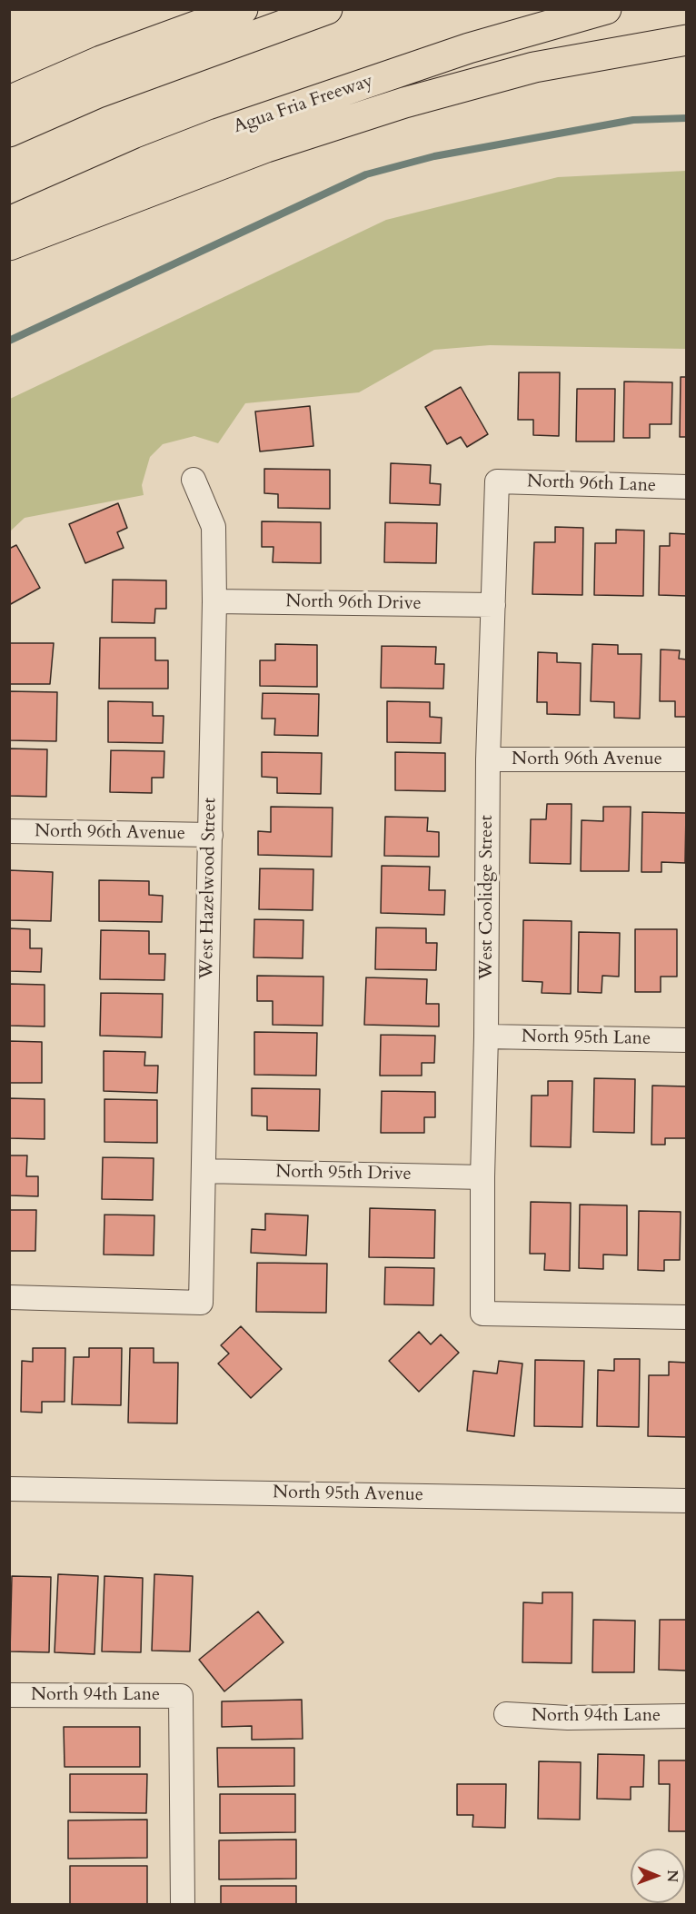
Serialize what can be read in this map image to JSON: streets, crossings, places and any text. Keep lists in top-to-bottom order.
{
  "streets": {
    "highway": ["Agua Fria Freeway"],
    "street": [
      "North 96th Lane",
      "North 96th Drive",
      "North 96th Avenue",
      "West Hazelwood Street",
      "West Coolidge Street",
      "North 95th Lane",
      "North 95th Drive",
      "North 95th Avenue",
      "North 94th Lane"
    ]
  },
  "crossings": [
    ["North 96th Lane", "West Coolidge Street"],
    ["North 96th Drive", "West Hazelwood Street"],
    ["North 96th Drive", "West Coolidge Street"],
    ["North 96th Avenue", "West Hazelwood Street"],
    ["North 96th Avenue", "West Coolidge Street"],
    ["West Hazelwood Street", "North 95th Drive"],
    ["West Coolidge Street", "North 95th Lane"],
    ["West Coolidge Street", "North 95th Drive"]
  ],
  "north": "right"
}
